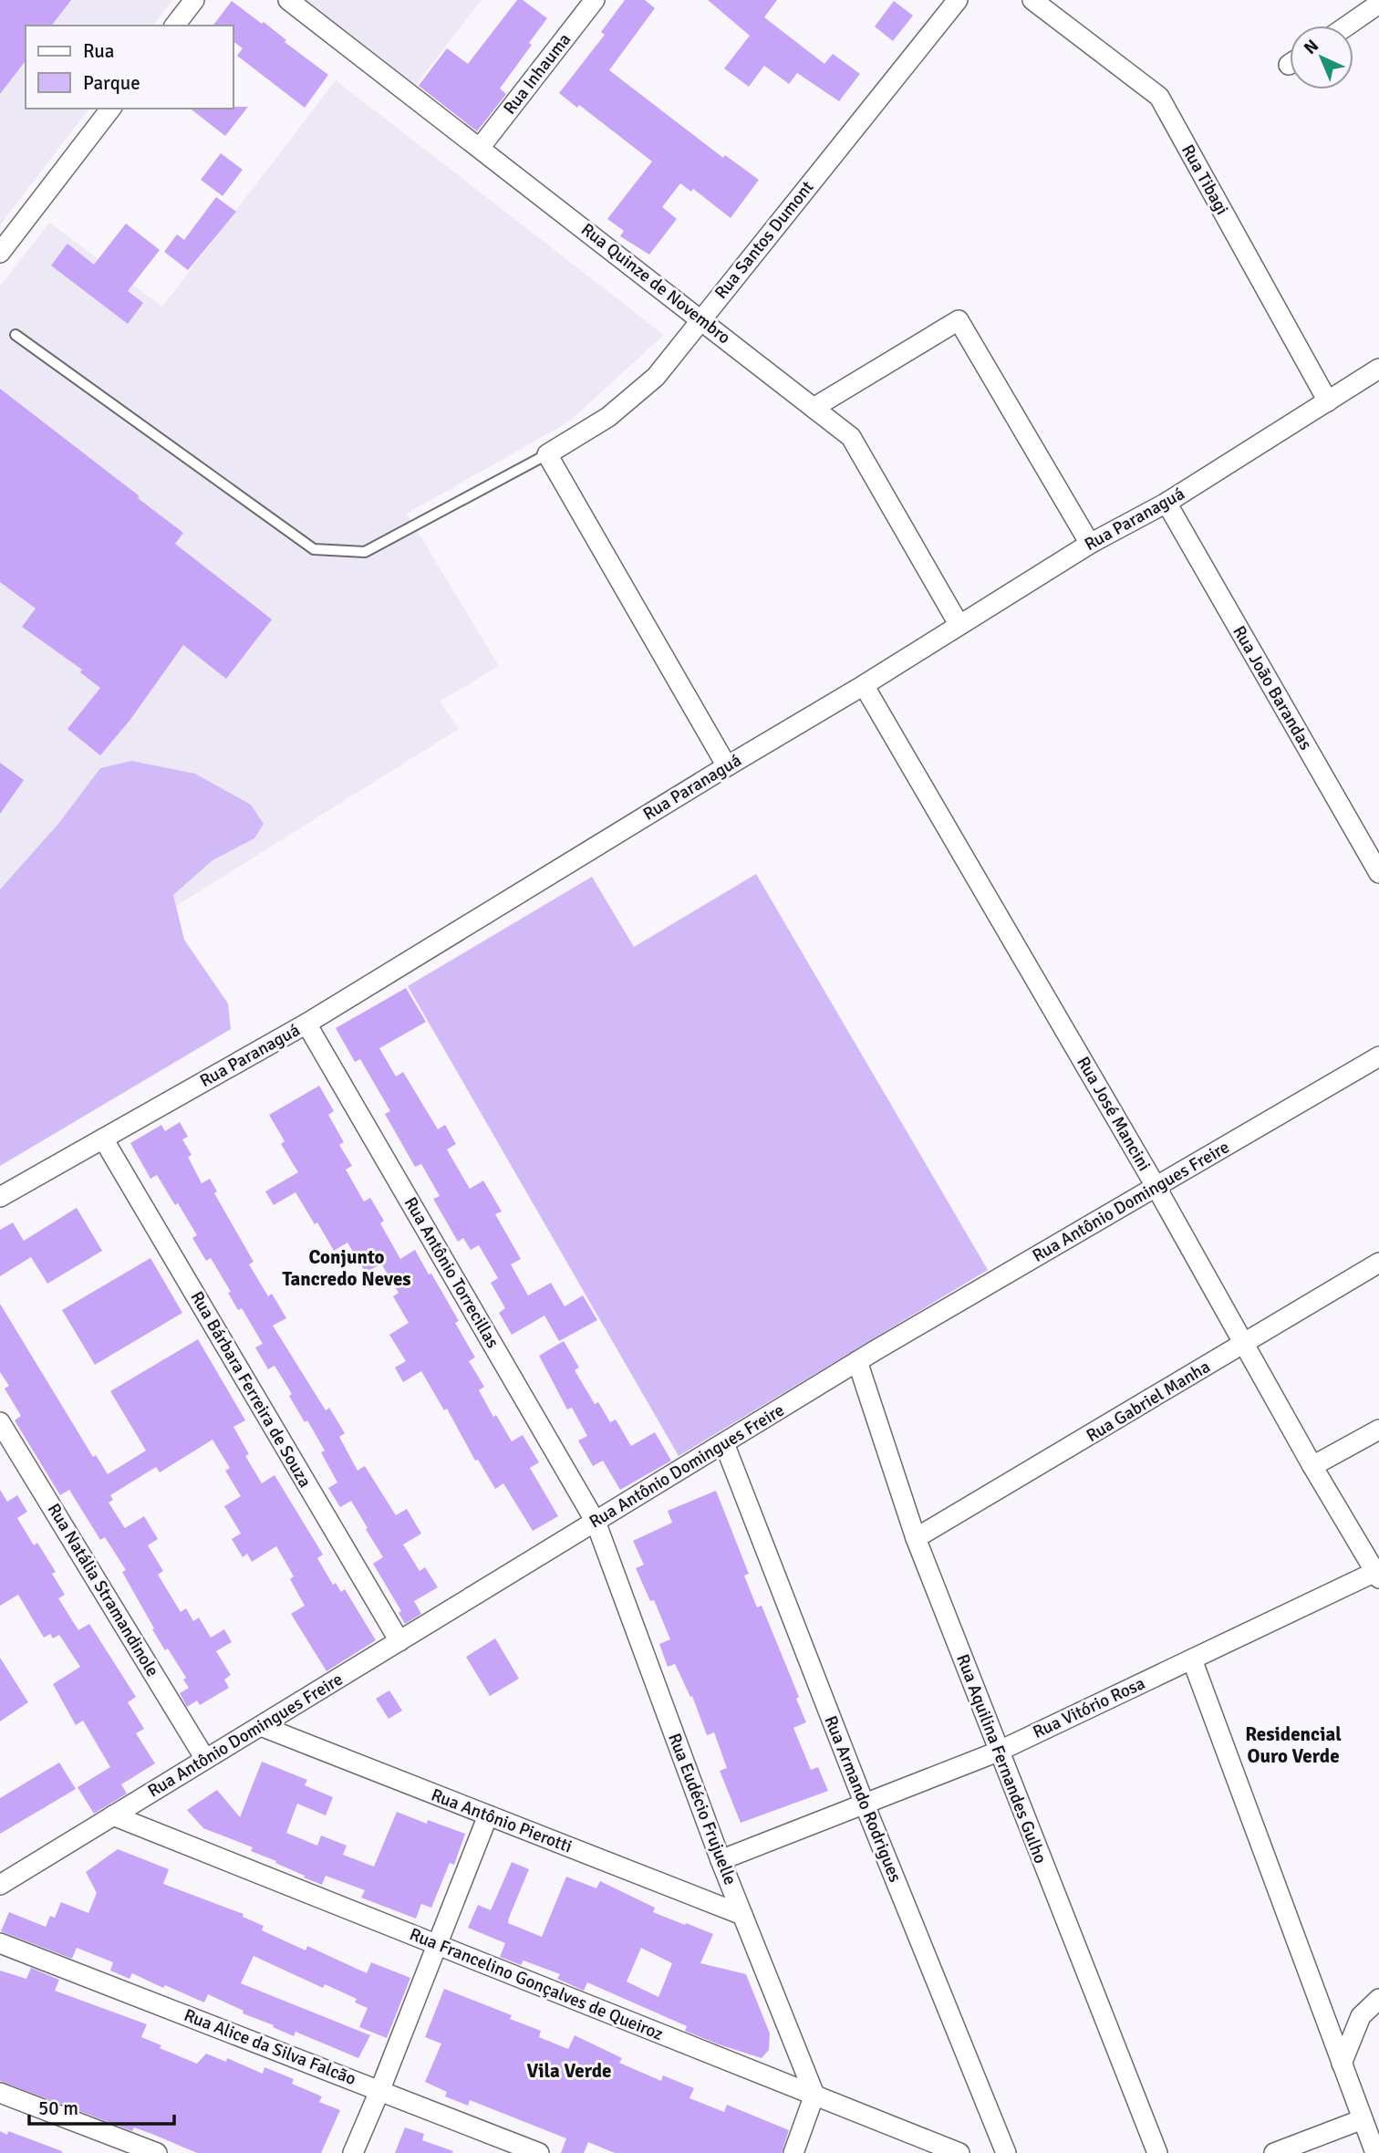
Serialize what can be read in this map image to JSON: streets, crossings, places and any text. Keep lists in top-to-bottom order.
{
  "streets": {
    "street": [
      "Rua Inhauma",
      "Rua Tibagi",
      "Rua Santos Dumont",
      "Rua Quinze de Novembro",
      "Rua Paranaguá",
      "Rua João Barandas",
      "Rua José Mancini",
      "Rua Antônio Domingues Freire",
      "Rua Antônio Torrecillas",
      "Rua Bárbara Ferreira de Souza",
      "Rua Gabriel Manha",
      "Rua Natália Stramandinole",
      "Rua Vitório Rosa",
      "Rua Aquilina Fernandes Gulho",
      "Rua Armando Rodrigues",
      "Rua Eudécio Frujuelle",
      "Rua Antônio Pierotti",
      "Rua Francelino Gonçalves de Queiroz",
      "Rua Alice da Silva Falcão"
    ]
  },
  "crossings": [
    ["Rua Inhauma", "Rua Quinze de Novembro"],
    ["Rua Tibagi", "Rua Paranaguá"],
    ["Rua Santos Dumont", "Rua Quinze de Novembro"],
    ["Rua Quinze de Novembro", "Rua Paranaguá"],
    ["Rua Paranaguá", "Rua João Barandas"],
    ["Rua Paranaguá", "Rua José Mancini"],
    ["Rua Paranaguá", "Rua Antônio Torrecillas"],
    ["Rua Paranaguá", "Rua Bárbara Ferreira de Souza"],
    ["Rua José Mancini", "Rua Antônio Domingues Freire"],
    ["Rua José Mancini", "Rua Gabriel Manha"],
    ["Rua José Mancini", "Rua Vitório Rosa"],
    ["Rua Antônio Domingues Freire", "Rua Antônio Torrecillas"],
    ["Rua Antônio Domingues Freire", "Rua Bárbara Ferreira de Souza"],
    ["Rua Antônio Domingues Freire", "Rua Natália Stramandinole"],
    ["Rua Antônio Domingues Freire", "Rua Aquilina Fernandes Gulho"],
    ["Rua Antônio Domingues Freire", "Rua Armando Rodrigues"],
    ["Rua Antônio Domingues Freire", "Rua Eudécio Frujuelle"],
    ["Rua Antônio Domingues Freire", "Rua Antônio Pierotti"],
    ["Rua Antônio Domingues Freire", "Rua Francelino Gonçalves de Queiroz"],
    ["Rua Antônio Torrecillas", "Rua Eudécio Frujuelle"],
    ["Rua Gabriel Manha", "Rua Aquilina Fernandes Gulho"],
    ["Rua Vitório Rosa", "Rua Aquilina Fernandes Gulho"],
    ["Rua Vitório Rosa", "Rua Armando Rodrigues"],
    ["Rua Vitório Rosa", "Rua Eudécio Frujuelle"],
    ["Rua Eudécio Frujuelle", "Rua Antônio Pierotti"],
    ["Rua Eudécio Frujuelle", "Rua Francelino Gonçalves de Queiroz"]
  ],
  "districts": ["Conjunto Tancredo Neves", "Residencial Ouro Verde", "Vila Verde"],
  "legend": ["Rua", "Parque"],
  "scale_bar": "50 m",
  "north": "top left"
}
